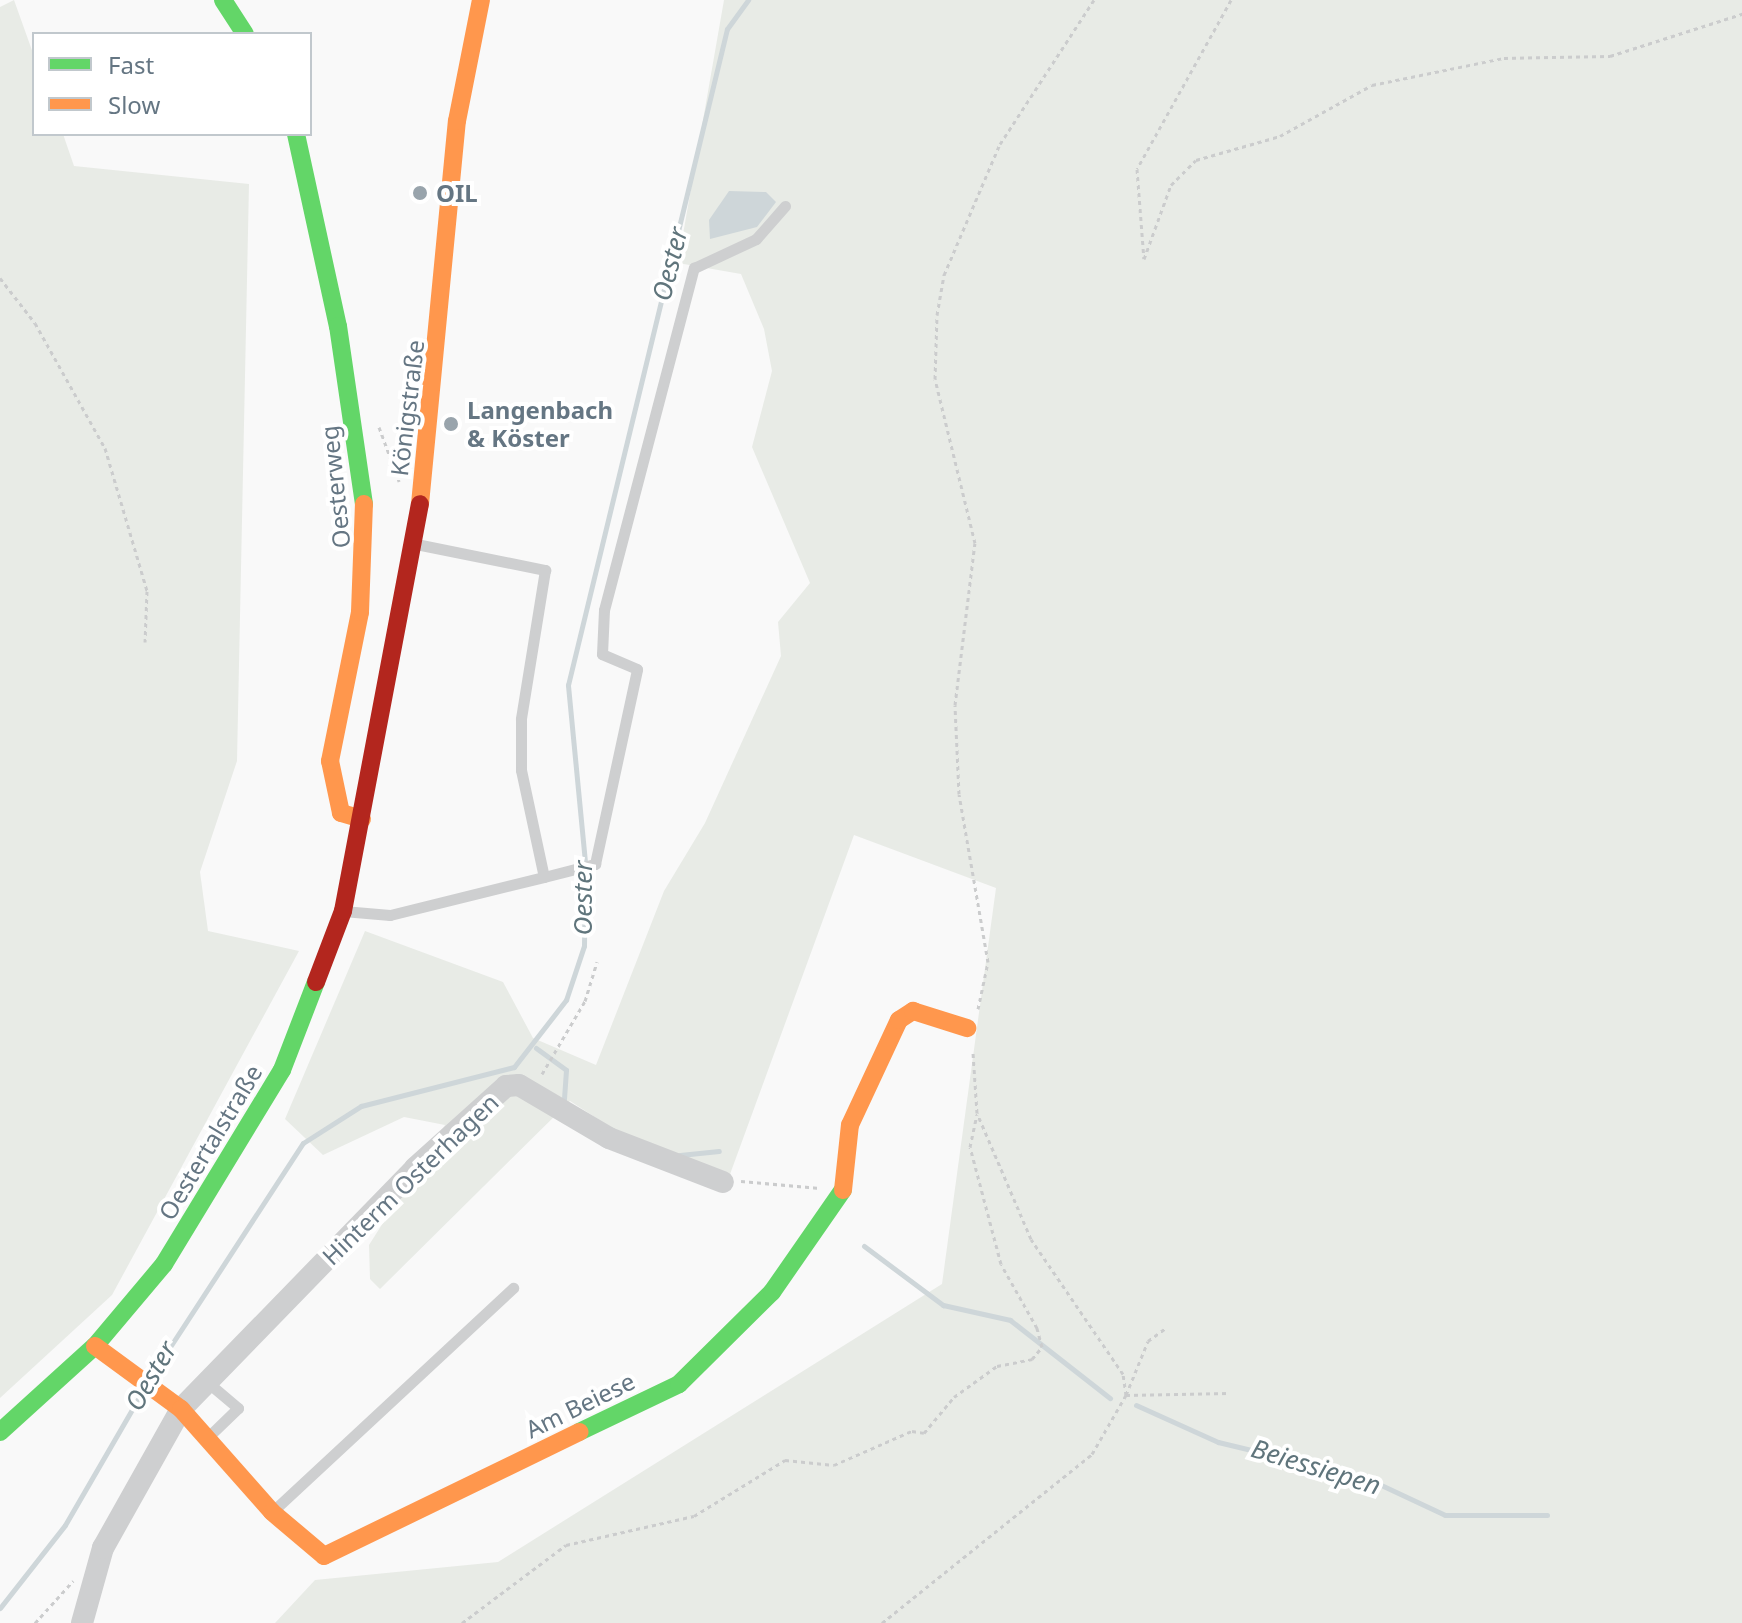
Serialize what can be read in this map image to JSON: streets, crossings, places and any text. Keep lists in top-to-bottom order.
{
  "streets": {
    "street": [
      "Königstraße",
      "Oesterweg",
      "Oestertalstraße",
      "Hinterm Osterhagen",
      "Am Beiese"
    ]
  },
  "crossings": [
    ["Königstraße", "Oesterweg"],
    ["Königstraße", "Oestertalstraße"],
    ["Oesterweg", "Oestertalstraße"],
    ["Oestertalstraße", "Am Beiese"],
    ["Hinterm Osterhagen", "Am Beiese"]
  ],
  "water": ["Oester", "Beiessiepen"],
  "places": ["OIL", "Langenbach & Köster"],
  "legend": ["Fast", "Slow"]
}
